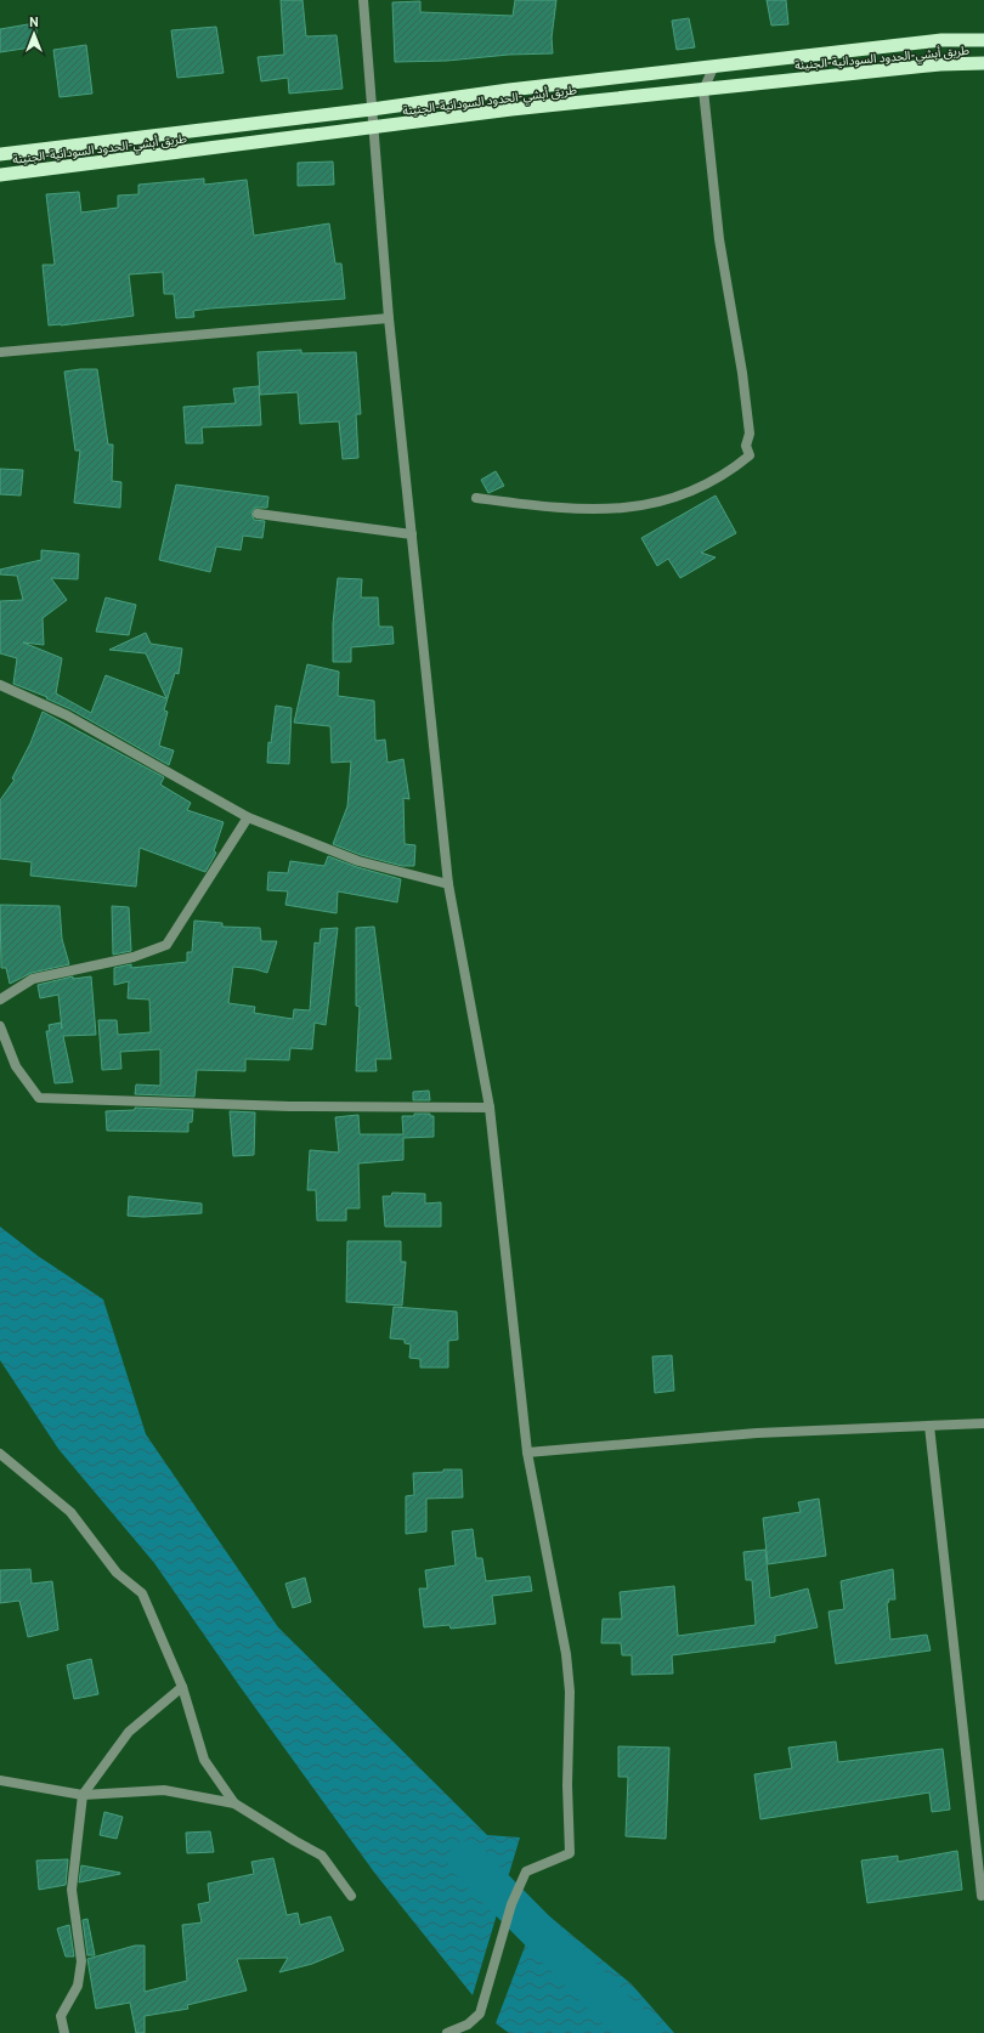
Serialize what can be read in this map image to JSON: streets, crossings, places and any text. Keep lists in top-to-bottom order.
{
  "streets": {
    "highway": ["طريق أبشي-الحدود السودانية-الجنينة"]
  },
  "north": "top"
}
